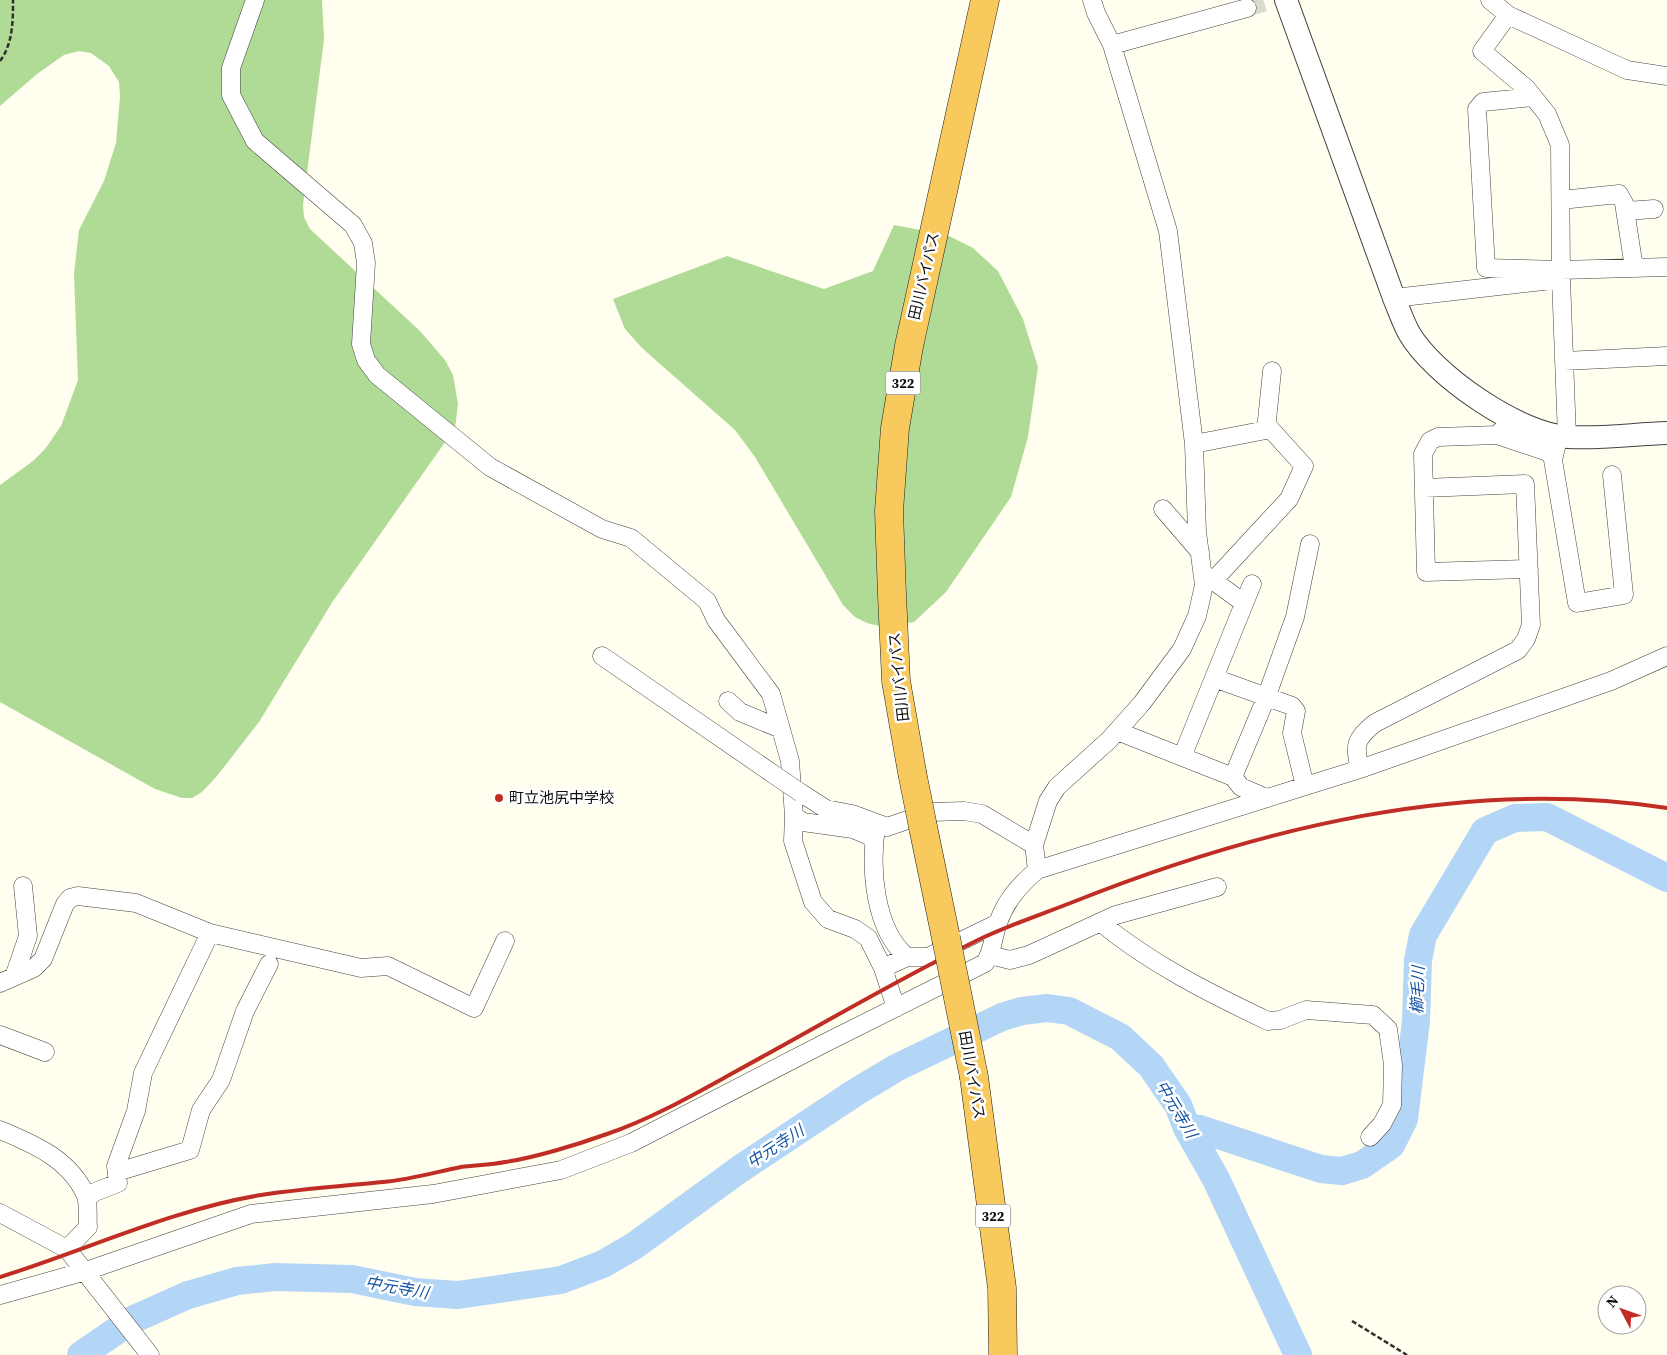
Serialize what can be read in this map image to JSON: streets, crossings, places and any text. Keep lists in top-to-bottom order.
{
  "streets": {
    "highway": ["田川バイパス", "322"]
  },
  "water": ["櫛毛川", "中元寺川"],
  "places": ["町立池尻中学校"],
  "north": "top left"
}
